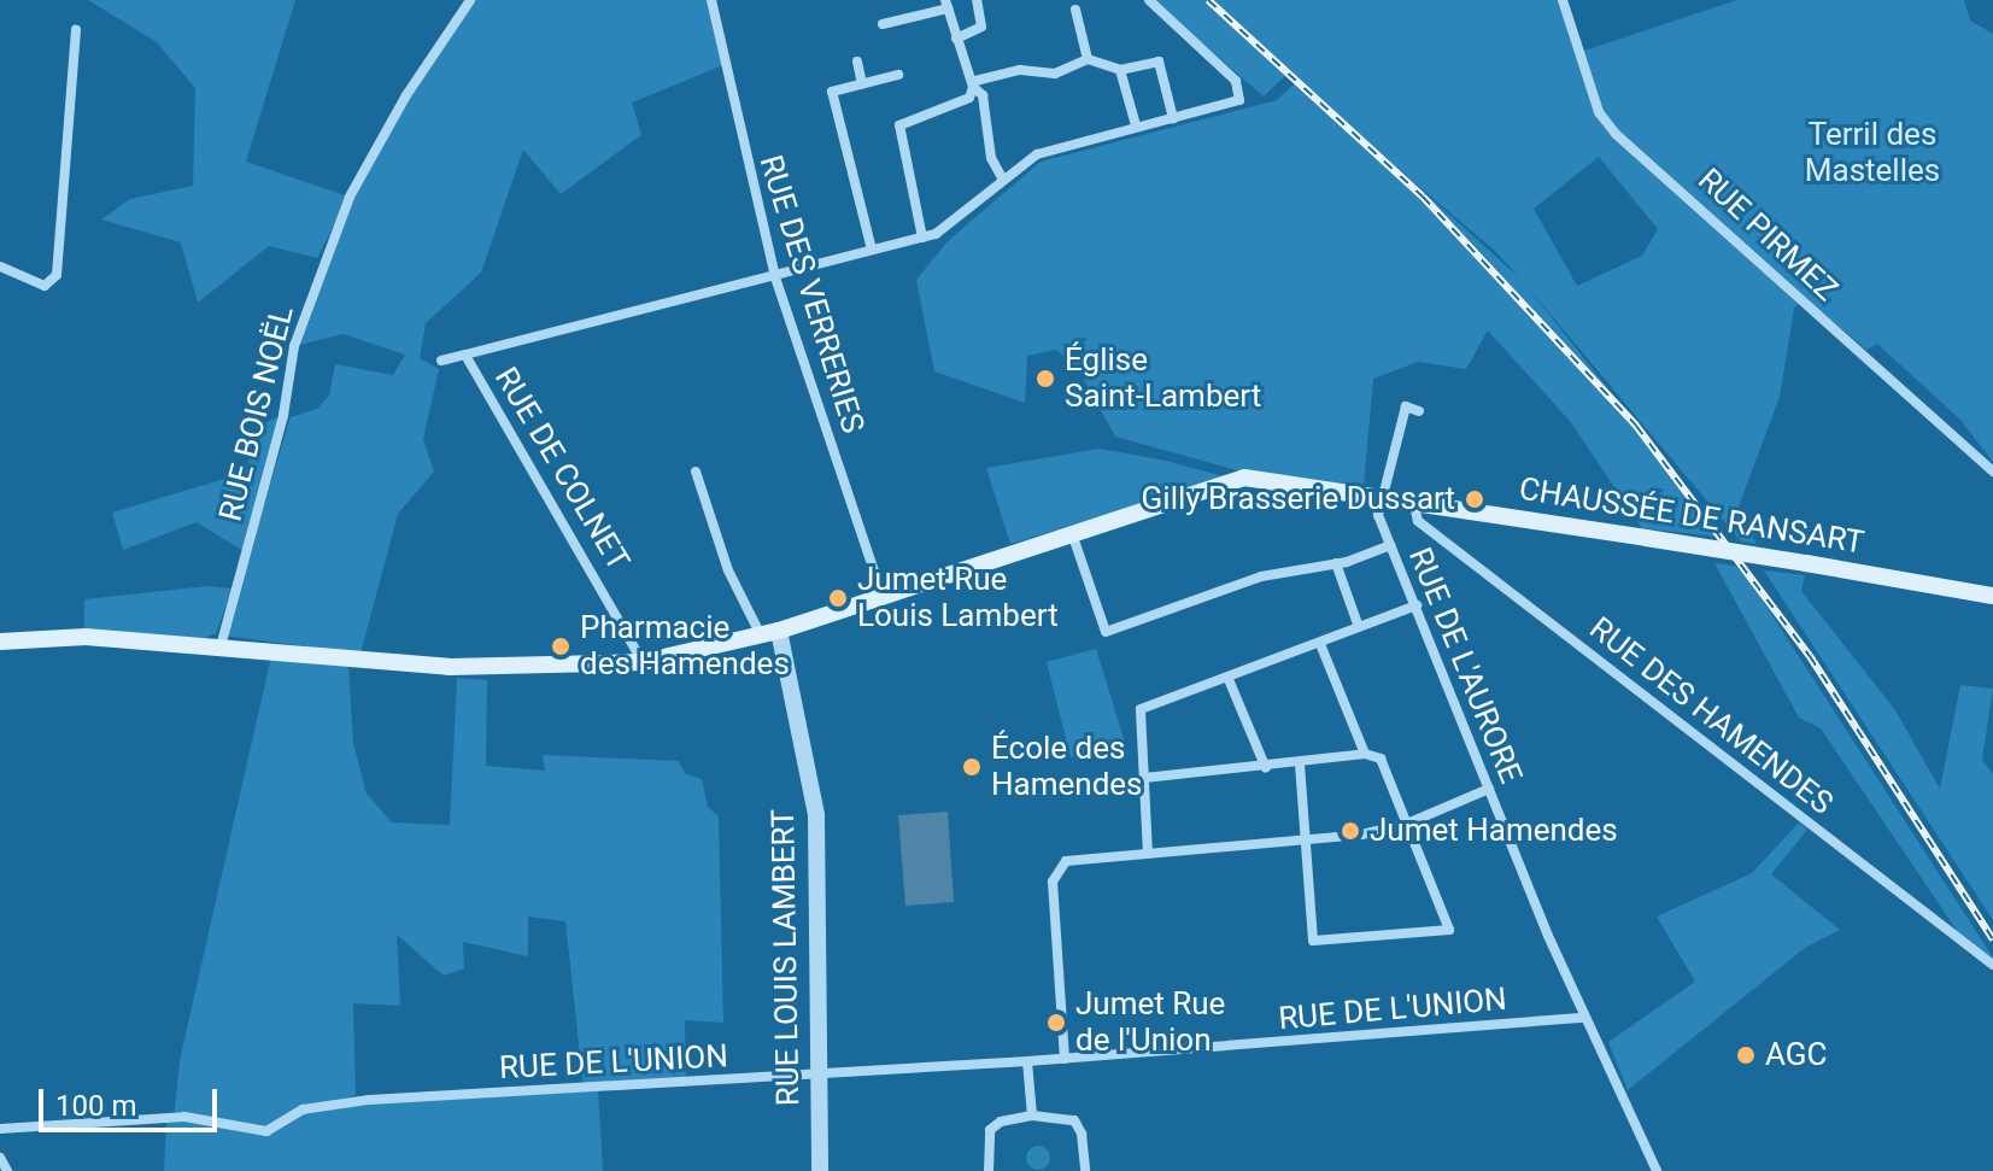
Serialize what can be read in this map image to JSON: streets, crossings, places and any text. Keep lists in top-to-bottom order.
{
  "streets": {
    "main road": ["CHAUSSÉE DE RANSART"],
    "street": [
      "RUE PIRMEZ",
      "RUE DES VERRERIES",
      "RUE BOIS NOËL",
      "RUE DE COLNET",
      "RUE DE L'AURORE",
      "RUE DES HAMENDES",
      "RUE LOUIS LAMBERT",
      "RUE DE L'UNION"
    ]
  },
  "crossings": [
    ["RUE DES VERRERIES", "RUE DE COLNET"],
    ["RUE DES VERRERIES", "CHAUSSÉE DE RANSART"],
    ["RUE BOIS NOËL", "CHAUSSÉE DE RANSART"],
    ["RUE DE COLNET", "CHAUSSÉE DE RANSART"],
    ["CHAUSSÉE DE RANSART", "RUE DE L'AURORE"],
    ["CHAUSSÉE DE RANSART", "RUE DES HAMENDES"],
    ["CHAUSSÉE DE RANSART", "RUE LOUIS LAMBERT"],
    ["RUE DE L'AURORE", "RUE DE L'UNION"],
    ["RUE LOUIS LAMBERT", "RUE DE L'UNION"]
  ],
  "parks": ["Terril des Mastelles"],
  "places": [
    "Église Saint-Lambert",
    "Gilly Brasserie Dussart",
    "Jumet Rue Louis Lambert",
    "Pharmacie des Hamendes",
    "École des Hamendes",
    "Jumet Hamendes",
    "Jumet Rue de l'Union",
    "AGC"
  ],
  "scale_bar": "100 m"
}
